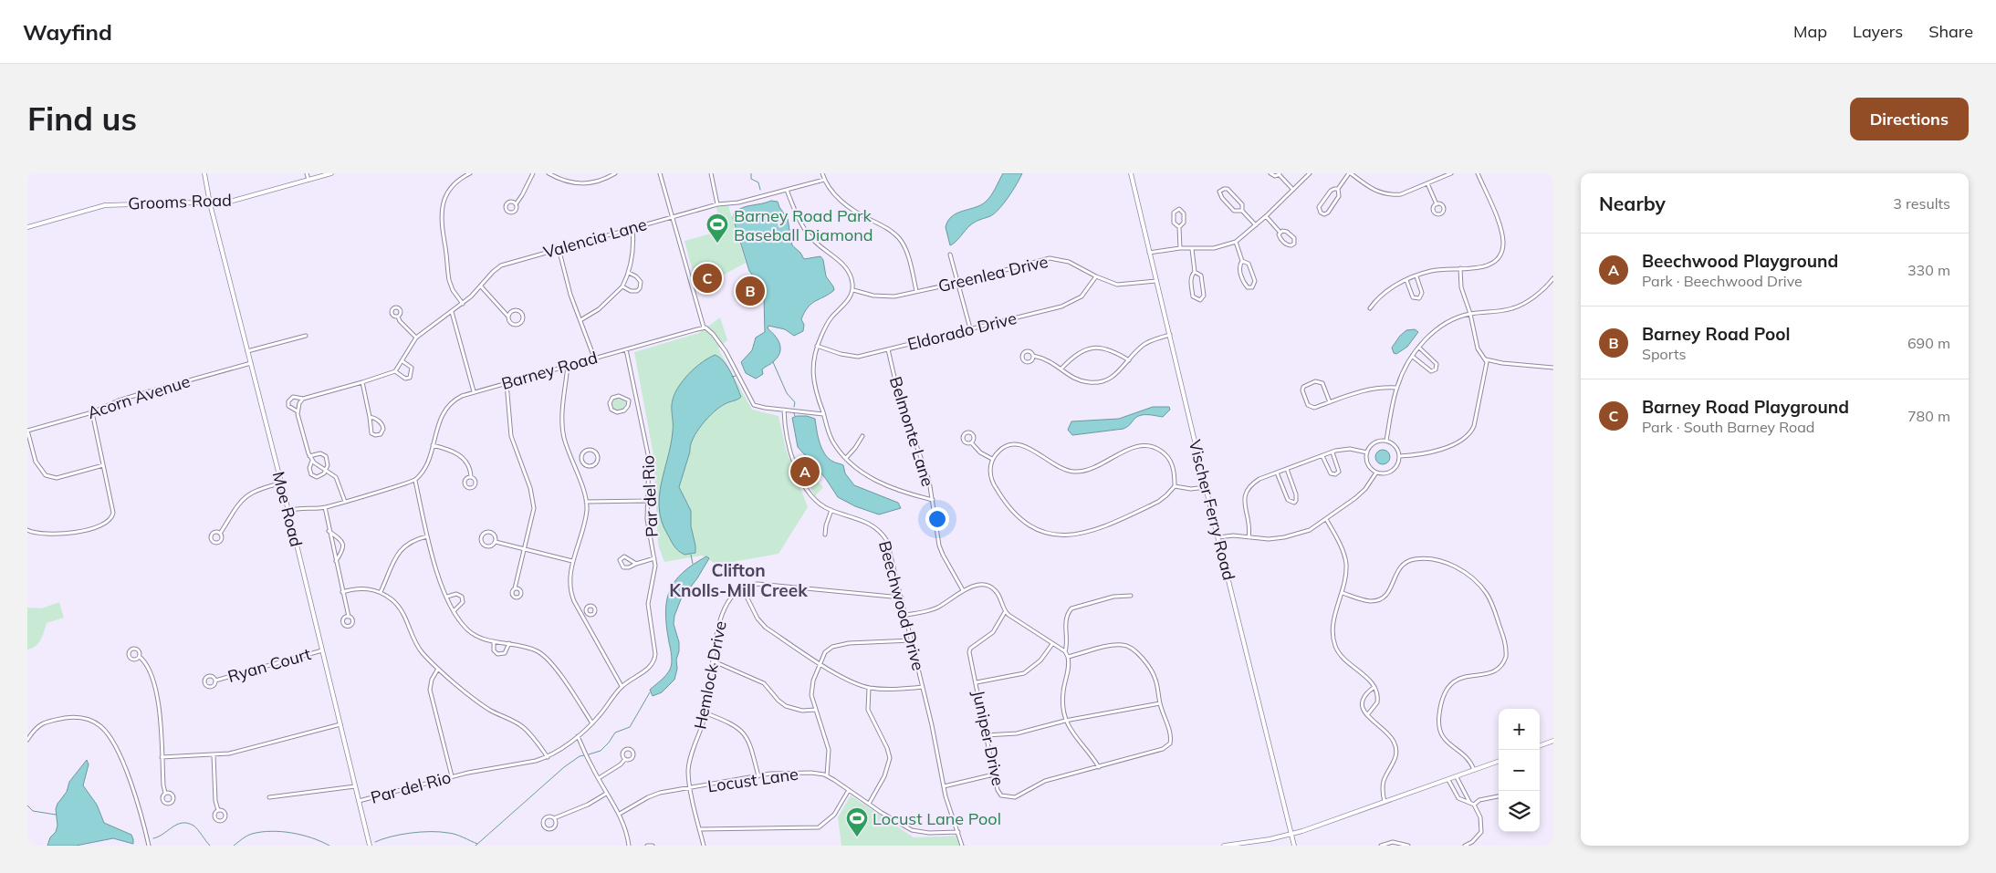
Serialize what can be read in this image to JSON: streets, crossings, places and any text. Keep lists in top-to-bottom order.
{
  "streets": {
    "street": [
      "Grooms Road",
      "Valencia Lane",
      "Greenlea Drive",
      "Eldorado Drive",
      "Barney Road",
      "Acorn Avenue",
      "Belmonte Lane",
      "Par del Rio",
      "Moe Road",
      "Vischer Ferry Road",
      "Beechwood Drive",
      "Ryan Court",
      "Hemlock Drive",
      "Juniper Drive",
      "Locust Lane"
    ]
  },
  "crossings": [
    ["Grooms Road", "Moe Road"],
    ["Greenlea Drive", "Eldorado Drive"],
    ["Greenlea Drive", "Vischer Ferry Road"],
    ["Eldorado Drive", "Belmonte Lane"],
    ["Barney Road", "Par del Rio"],
    ["Acorn Avenue", "Moe Road"],
    ["Par del Rio", "Moe Road"],
    ["Moe Road", "Ryan Court"],
    ["Beechwood Drive", "Locust Lane"],
    ["Hemlock Drive", "Locust Lane"]
  ],
  "districts": ["Clifton Knolls-Mill Creek"],
  "places": {
    "sports": ["Barney Road Park Baseball Diamond", "Locust Lane Pool"]
  },
  "page": {
    "header": "Wayfind",
    "nav": ["Map", "Layers", "Share"],
    "buttons": "Directions",
    "title": "Find us",
    "heading": ["Nearby", "3 results"],
    "list": [
      {
        "mark": "A",
        "name": "Beechwood Playground",
        "note": "Park · Beechwood Drive",
        "value": "330 m"
      },
      {
        "mark": "B",
        "name": "Barney Road Pool",
        "note": "Sports",
        "value": "690 m"
      },
      {
        "mark": "C",
        "name": "Barney Road Playground",
        "note": "Park · South Barney Road",
        "value": "780 m"
      }
    ],
    "pins": ["C", "B", "A"],
    "map_buttons": ["+", "−"]
  }
}
